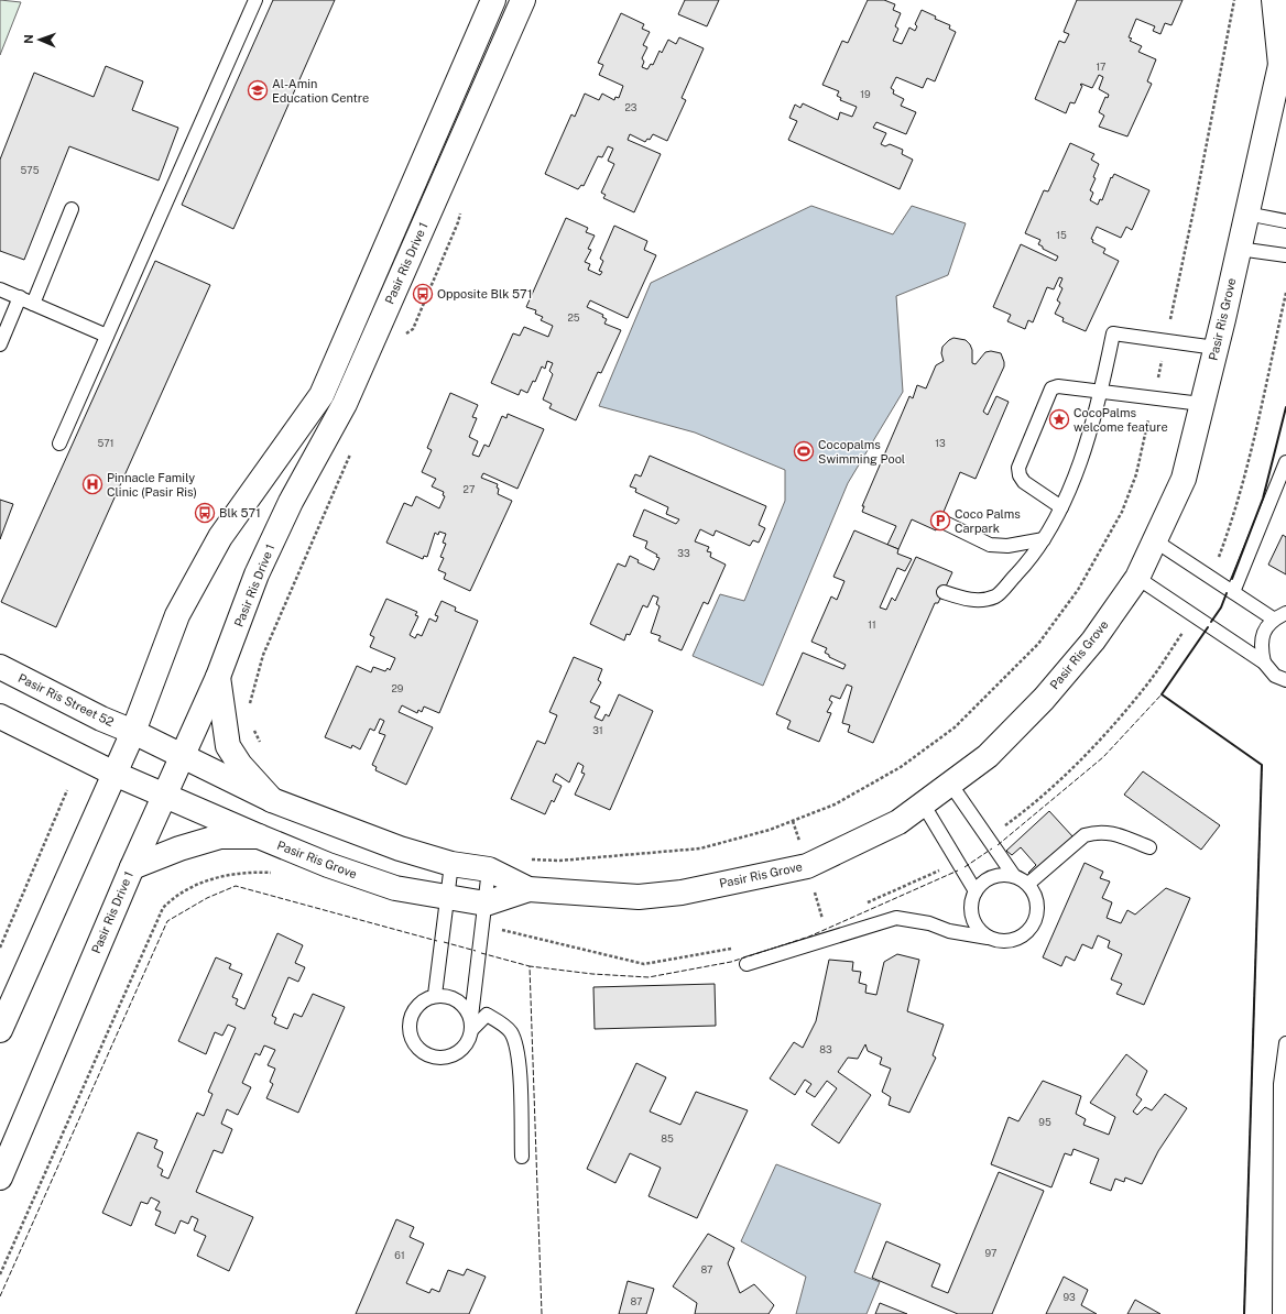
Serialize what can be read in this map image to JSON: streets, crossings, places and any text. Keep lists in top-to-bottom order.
{
  "streets": {
    "main road": ["Pasir Ris Drive 1", "Pasir Ris Grove", "Pasir Ris Street 52"]
  },
  "crossings": [
    ["Pasir Ris Drive 1", "Pasir Ris Grove"],
    ["Pasir Ris Drive 1", "Pasir Ris Street 52"],
    ["Pasir Ris Grove", "Pasir Ris Street 52"]
  ],
  "places": {
    "school or university": ["Al-Amin Education Centre"],
    "bus stop": ["Opposite Blk 571", "Blk 571"],
    "place": ["CocoPalms welcome feature"],
    "sports": ["Cocopalms Swimming Pool"],
    "hospital": ["Pinnacle Family Clinic (Pasir Ris)"],
    "parking": ["Coco Palms Carpark"]
  },
  "house_numbers": [
    "17",
    "19",
    "23",
    "575",
    "15",
    "25",
    "571",
    "13",
    "27",
    "33",
    "11",
    "29",
    "31",
    "83",
    "95",
    "85",
    "97",
    "61",
    "87",
    "93",
    "87"
  ],
  "north": "left"
}
